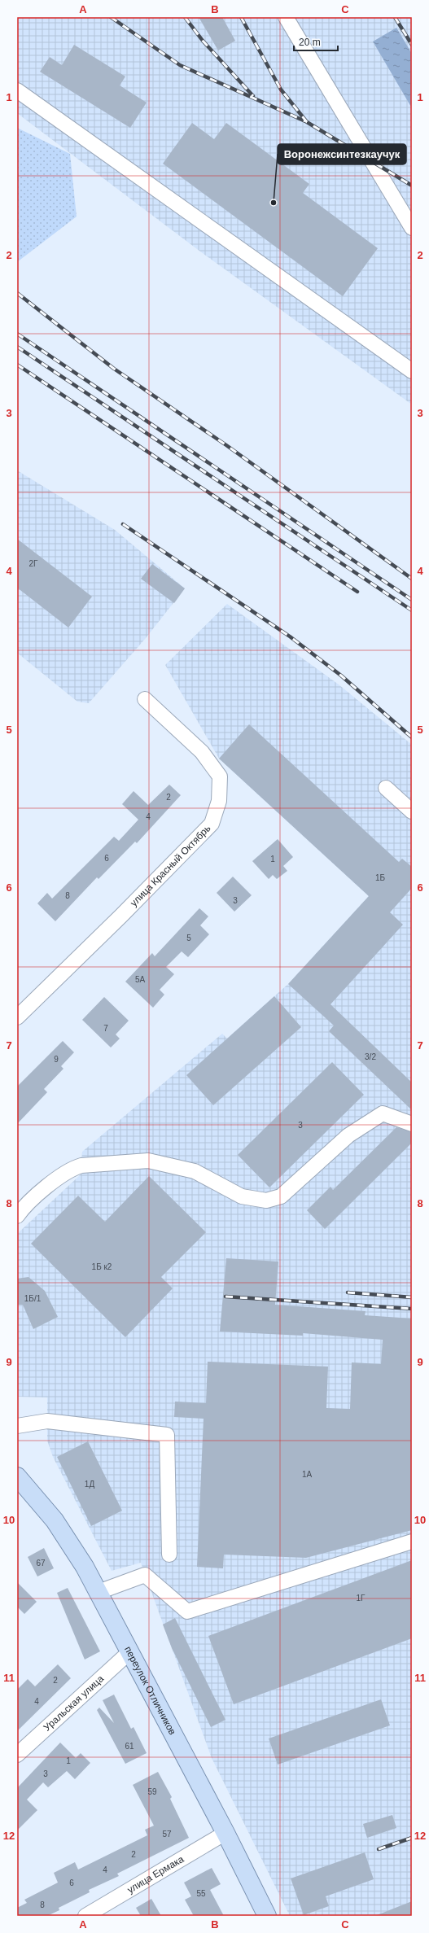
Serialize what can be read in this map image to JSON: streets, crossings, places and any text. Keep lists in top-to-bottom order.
{
  "streets": {
    "main road": ["переулок Отличников"],
    "street": ["улица Красный Октябрь", "Уральская улица", "улица Ермака"]
  },
  "crossings": [
    ["переулок Отличников", "Уральская улица"],
    ["переулок Отличников", "улица Ермака"]
  ],
  "places": ["Воронежсинтезкаучук"],
  "house_numbers": [
    "2Г",
    "2",
    "4",
    "6",
    "1",
    "1Б",
    "8",
    "3",
    "5",
    "5А",
    "7",
    "3/2",
    "9",
    "3",
    "1Б к2",
    "1Б/1",
    "1А",
    "1Д",
    "67",
    "1Г",
    "2",
    "4",
    "61",
    "1",
    "3",
    "59",
    "57",
    "2",
    "4",
    "6",
    "55",
    "8"
  ],
  "scale_bar": "20 m",
  "grid": {
    "columns": ["A", "B", "C"],
    "rows": [
      "1",
      "2",
      "3",
      "4",
      "5",
      "6",
      "7",
      "8",
      "9",
      "10",
      "11",
      "12"
    ]
  }
}
